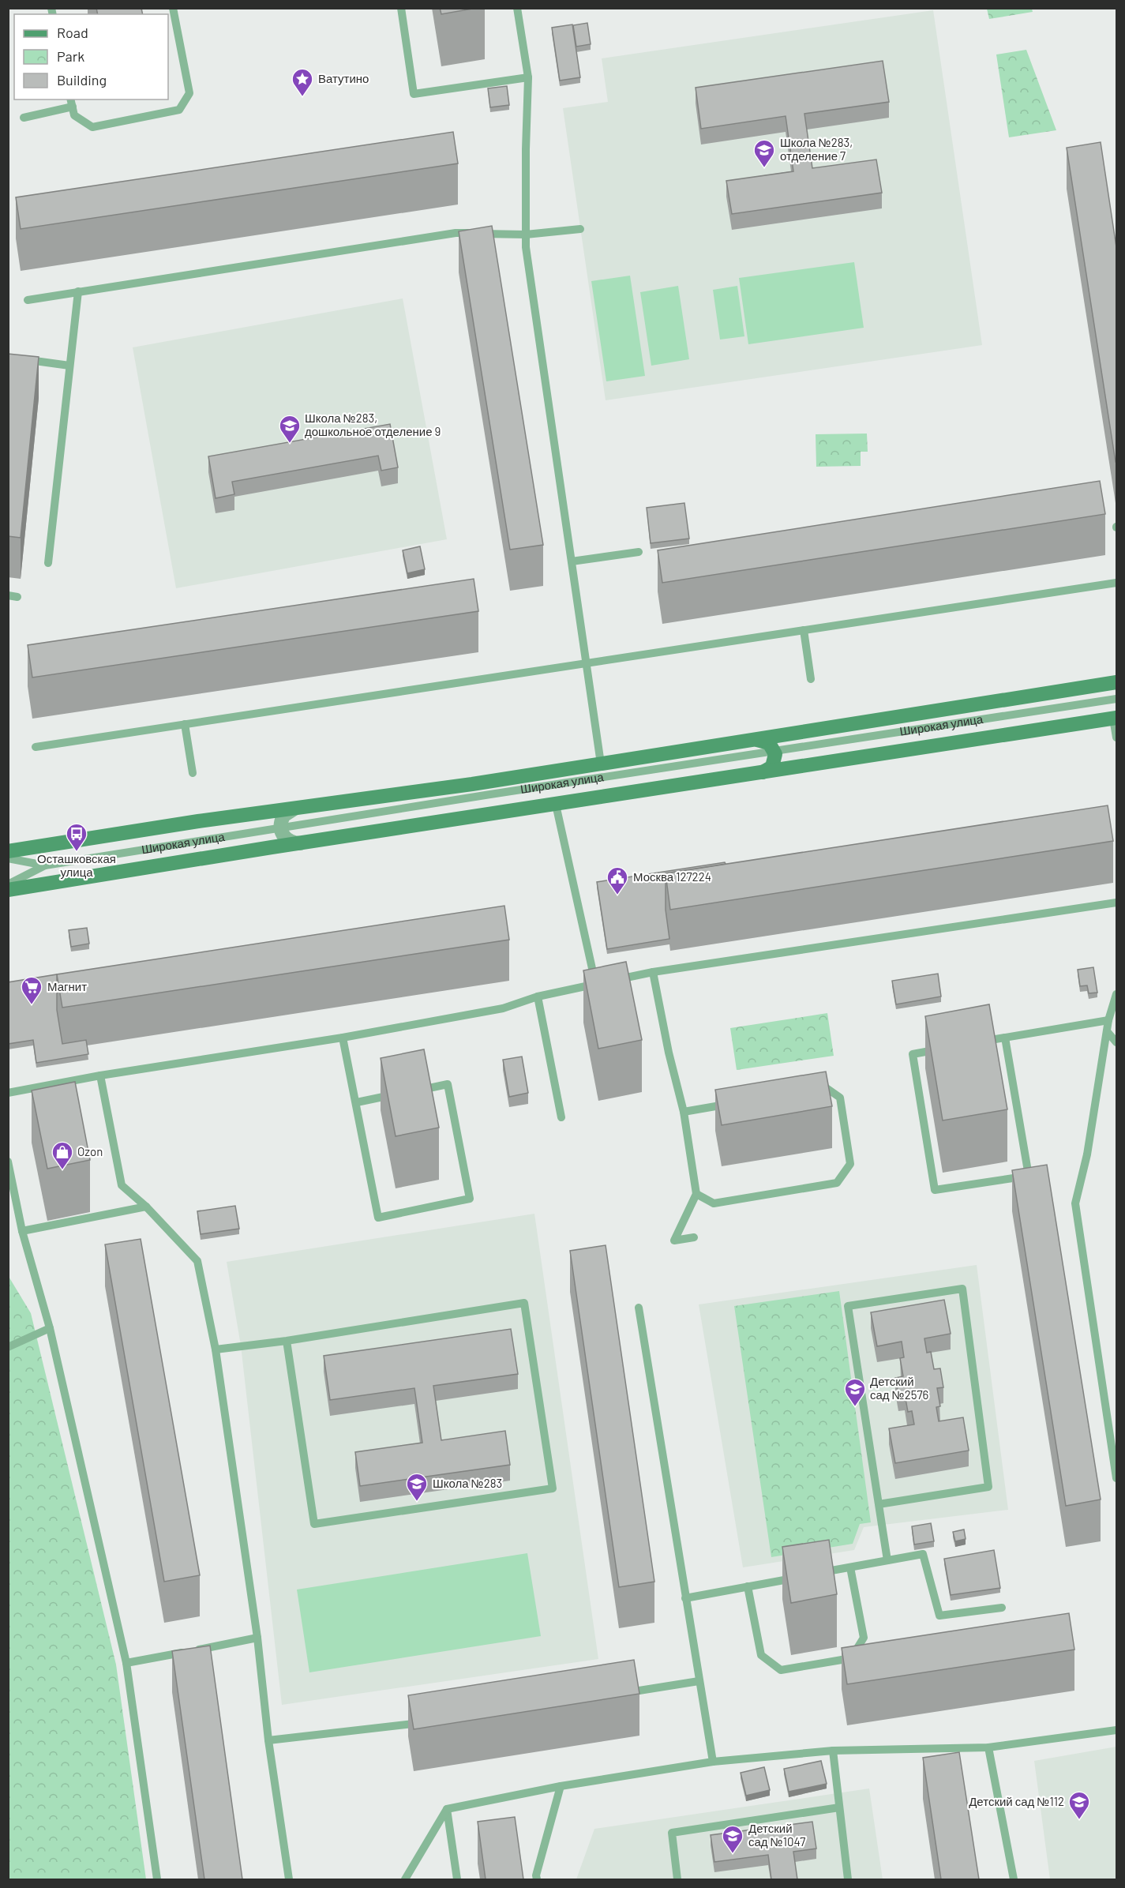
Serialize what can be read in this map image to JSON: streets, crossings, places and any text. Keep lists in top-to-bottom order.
{
  "streets": {
    "main road": ["Широкая улица"]
  },
  "places": {
    "place": ["Ватутино"],
    "school or university": [
      "Школа №283, отделение 7",
      "Школа №283, дошкольное отделение 9",
      "Детский сад №2576",
      "Школа №283",
      "Детский сад №112",
      "Детский сад №1047"
    ],
    "bus stop": ["Осташковская улица"],
    "public building": ["Москва 127224"],
    "supermarket": ["Магнит"],
    "shop": ["Ozon"]
  },
  "legend": ["Road", "Park", "Building"]
}
